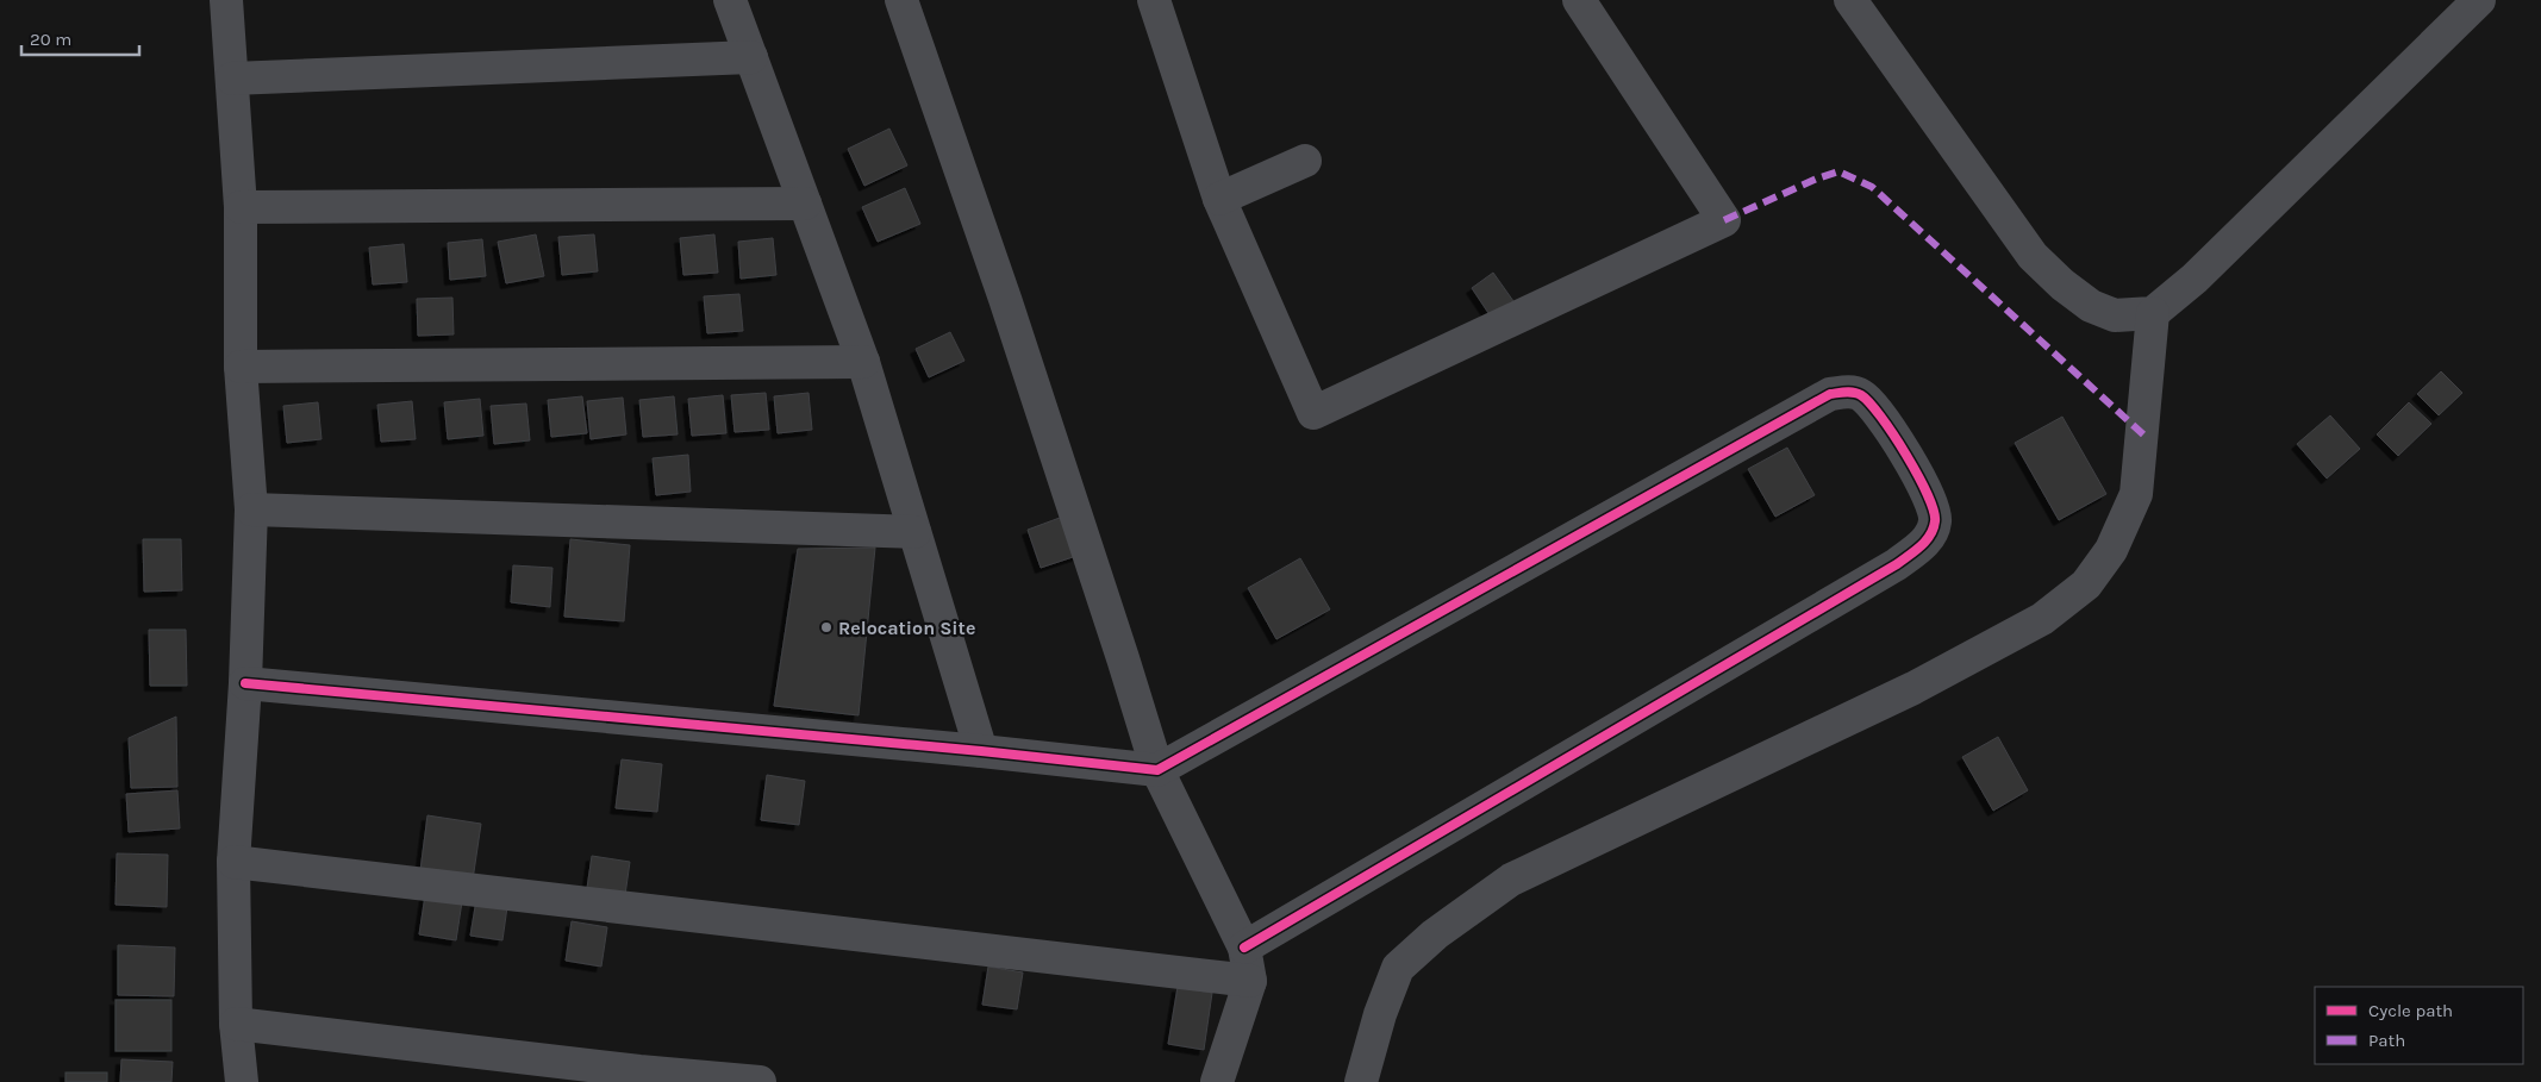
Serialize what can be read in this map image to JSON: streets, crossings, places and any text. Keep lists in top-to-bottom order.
{
  "places": ["Relocation Site"],
  "legend": ["Cycle path", "Path"],
  "scale_bar": "20 m"
}
